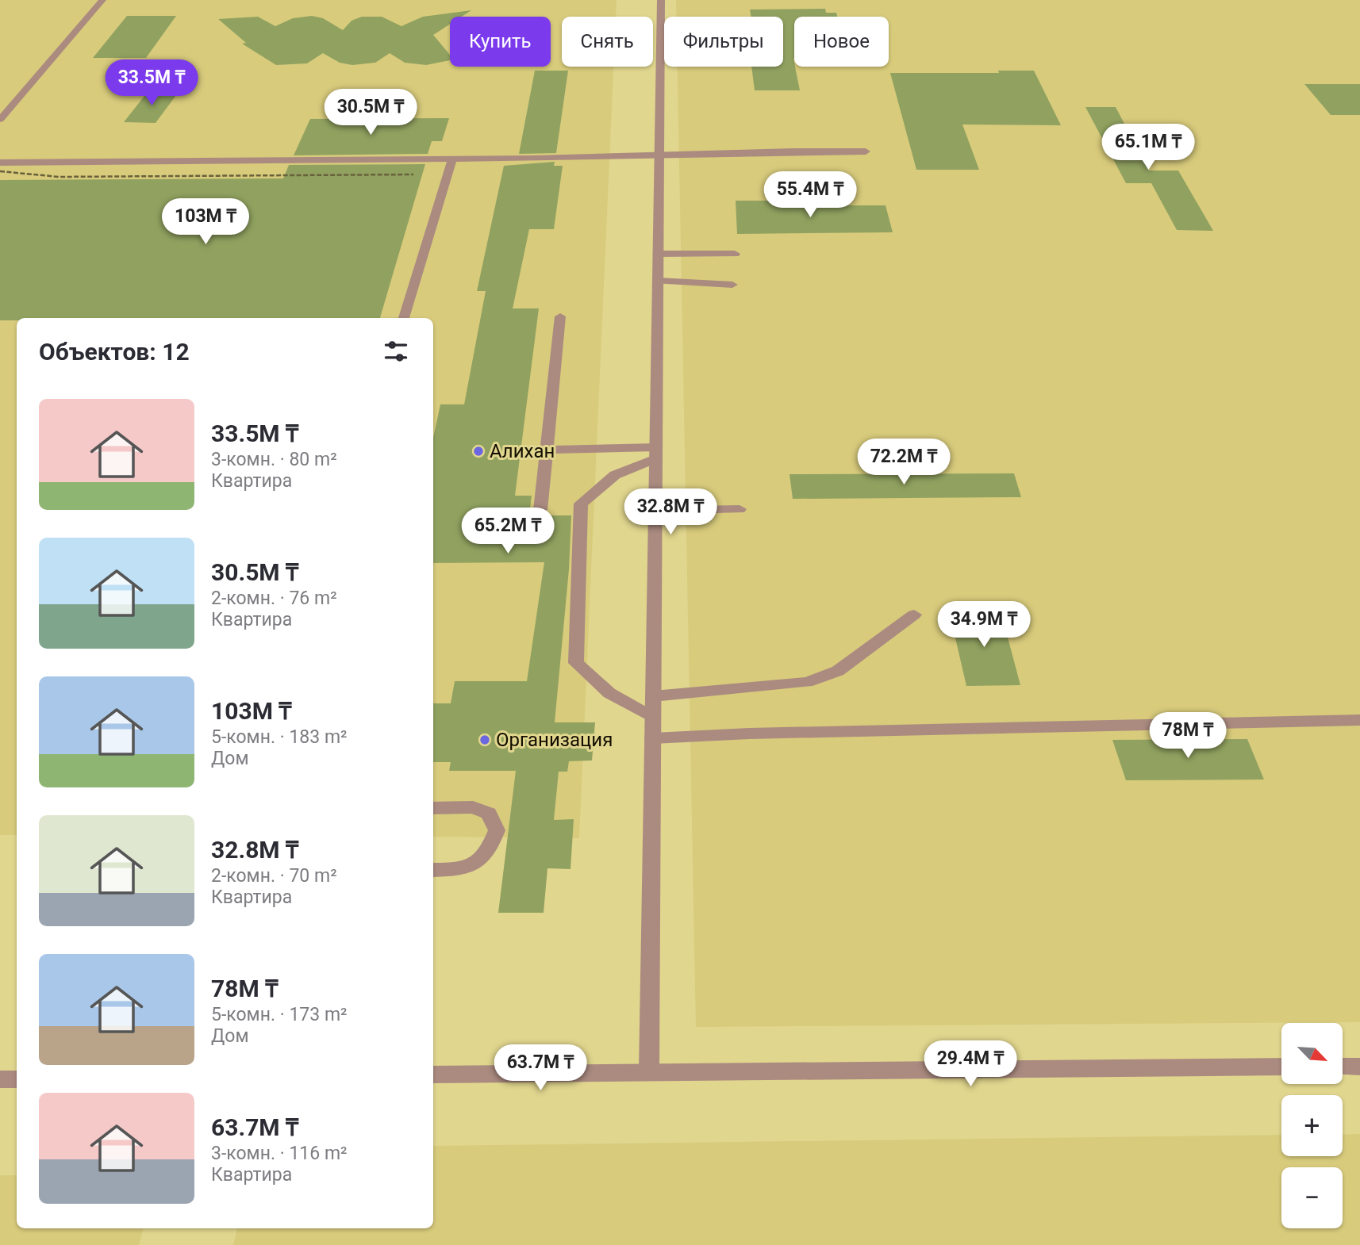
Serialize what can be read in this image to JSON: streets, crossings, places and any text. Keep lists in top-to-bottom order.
{
  "places": ["Алихан", "Организация"],
  "north": "bottom right",
  "page": {
    "chip": [
      "Купить",
      "Снять",
      "Фильтры",
      "Новое"
    ],
    "price": [
      "33.5M ₸",
      "30.5M ₸",
      "65.1M ₸",
      "55.4M ₸",
      "103M ₸",
      "72.2M ₸",
      "32.8M ₸",
      "65.2M ₸",
      "34.9M ₸",
      "78M ₸",
      "29.4M ₸",
      "63.7M ₸"
    ],
    "heading": "Объектов: 12",
    "list": [
      {
        "name": "33.5M ₸",
        "note": "3-комн. · 80 m² · Квартира"
      },
      {
        "name": "30.5M ₸",
        "note": "2-комн. · 76 m² · Квартира"
      },
      {
        "name": "103M ₸",
        "note": "5-комн. · 183 m² · Дом"
      },
      {
        "name": "32.8M ₸",
        "note": "2-комн. · 70 m² · Квартира"
      },
      {
        "name": "78M ₸",
        "note": "5-комн. · 173 m² · Дом"
      },
      {
        "name": "63.7M ₸",
        "note": "3-комн. · 116 m² · Квартира"
      }
    ],
    "map_buttons": ["+", "−"]
  }
}
